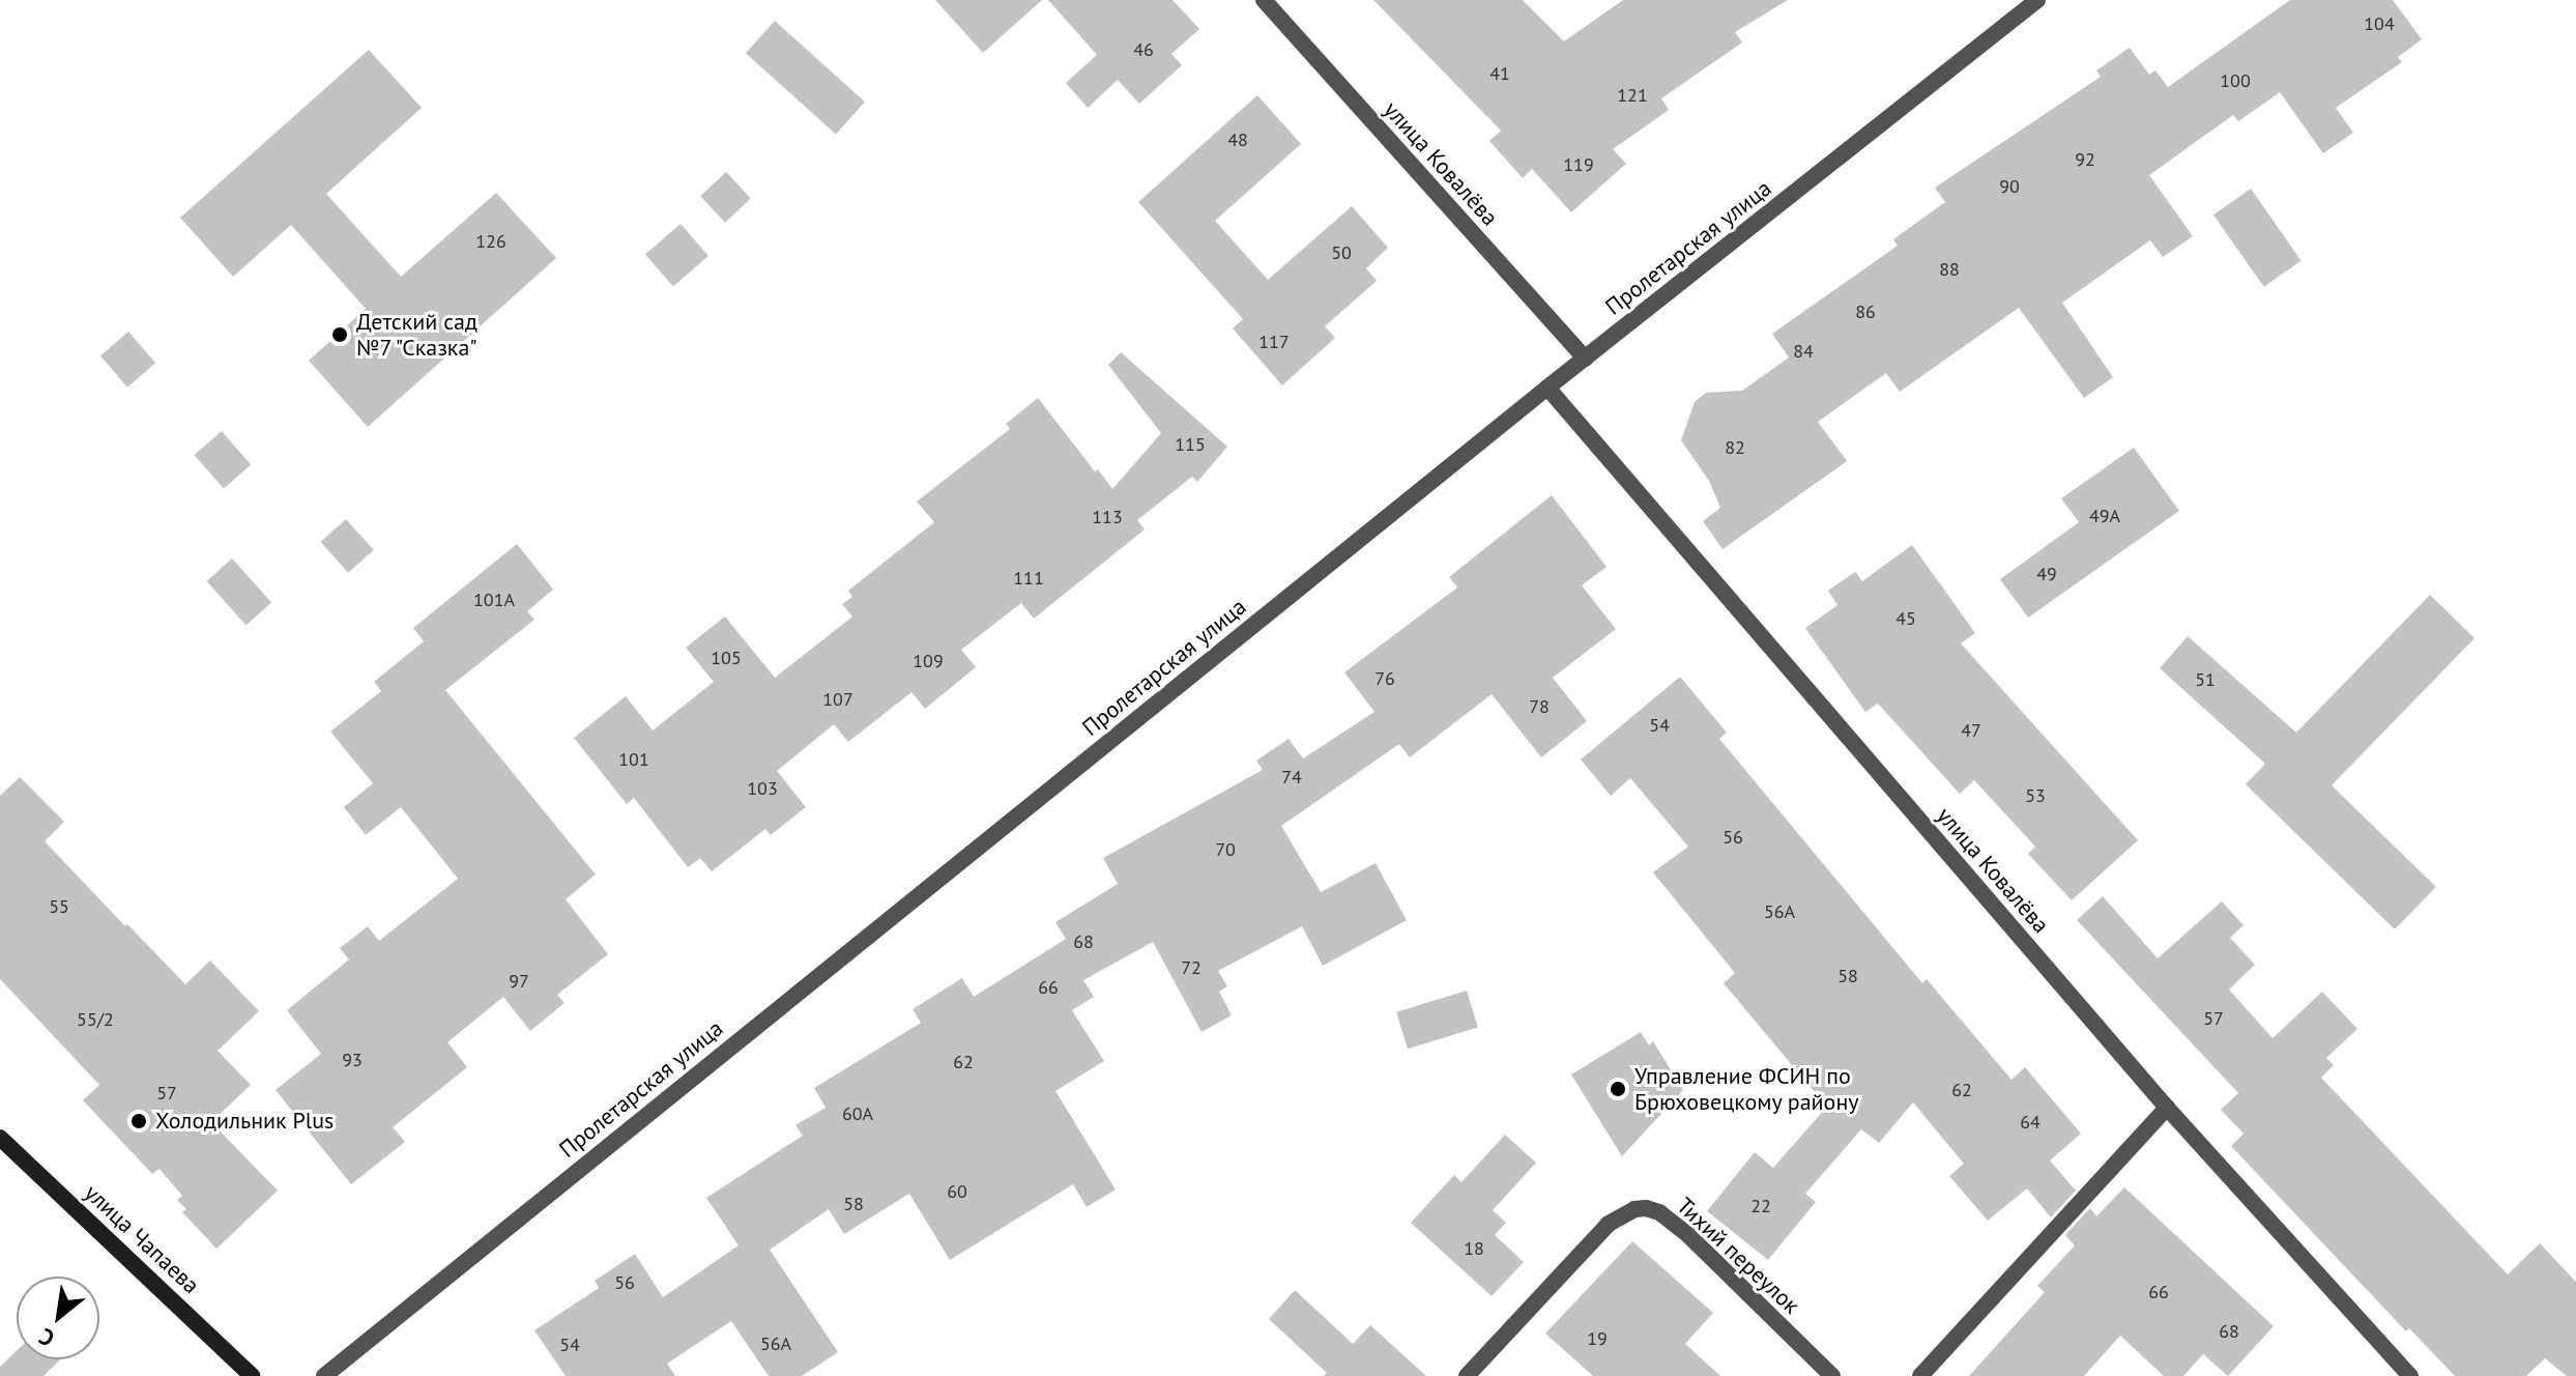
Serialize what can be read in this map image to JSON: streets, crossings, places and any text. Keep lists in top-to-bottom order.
{
  "streets": {
    "street": [
      "улица Ковалёва",
      "Пролетарская улица",
      "улица Чапаева",
      "Тихий переулок"
    ]
  },
  "crossings": [
    ["улица Ковалёва", "Пролетарская улица"]
  ],
  "places": ["Детский сад №7 \"Сказка\"", "Управление ФСИН по Брюховецкому району", "Холодильник Plus"],
  "house_numbers": [
    "104",
    "46",
    "41",
    "100",
    "121",
    "48",
    "92",
    "119",
    "90",
    "126",
    "50",
    "88",
    "86",
    "117",
    "84",
    "115",
    "82",
    "49А",
    "113",
    "49",
    "111",
    "101А",
    "45",
    "105",
    "109",
    "76",
    "51",
    "107",
    "78",
    "54",
    "47",
    "101",
    "74",
    "103",
    "53",
    "56",
    "70",
    "55",
    "56А",
    "68",
    "72",
    "58",
    "97",
    "66",
    "57",
    "55/2",
    "93",
    "62",
    "62",
    "57",
    "60А",
    "64",
    "60",
    "58",
    "22",
    "18",
    "56",
    "66",
    "68",
    "19",
    "56А",
    "54"
  ],
  "north": "bottom left"
}
